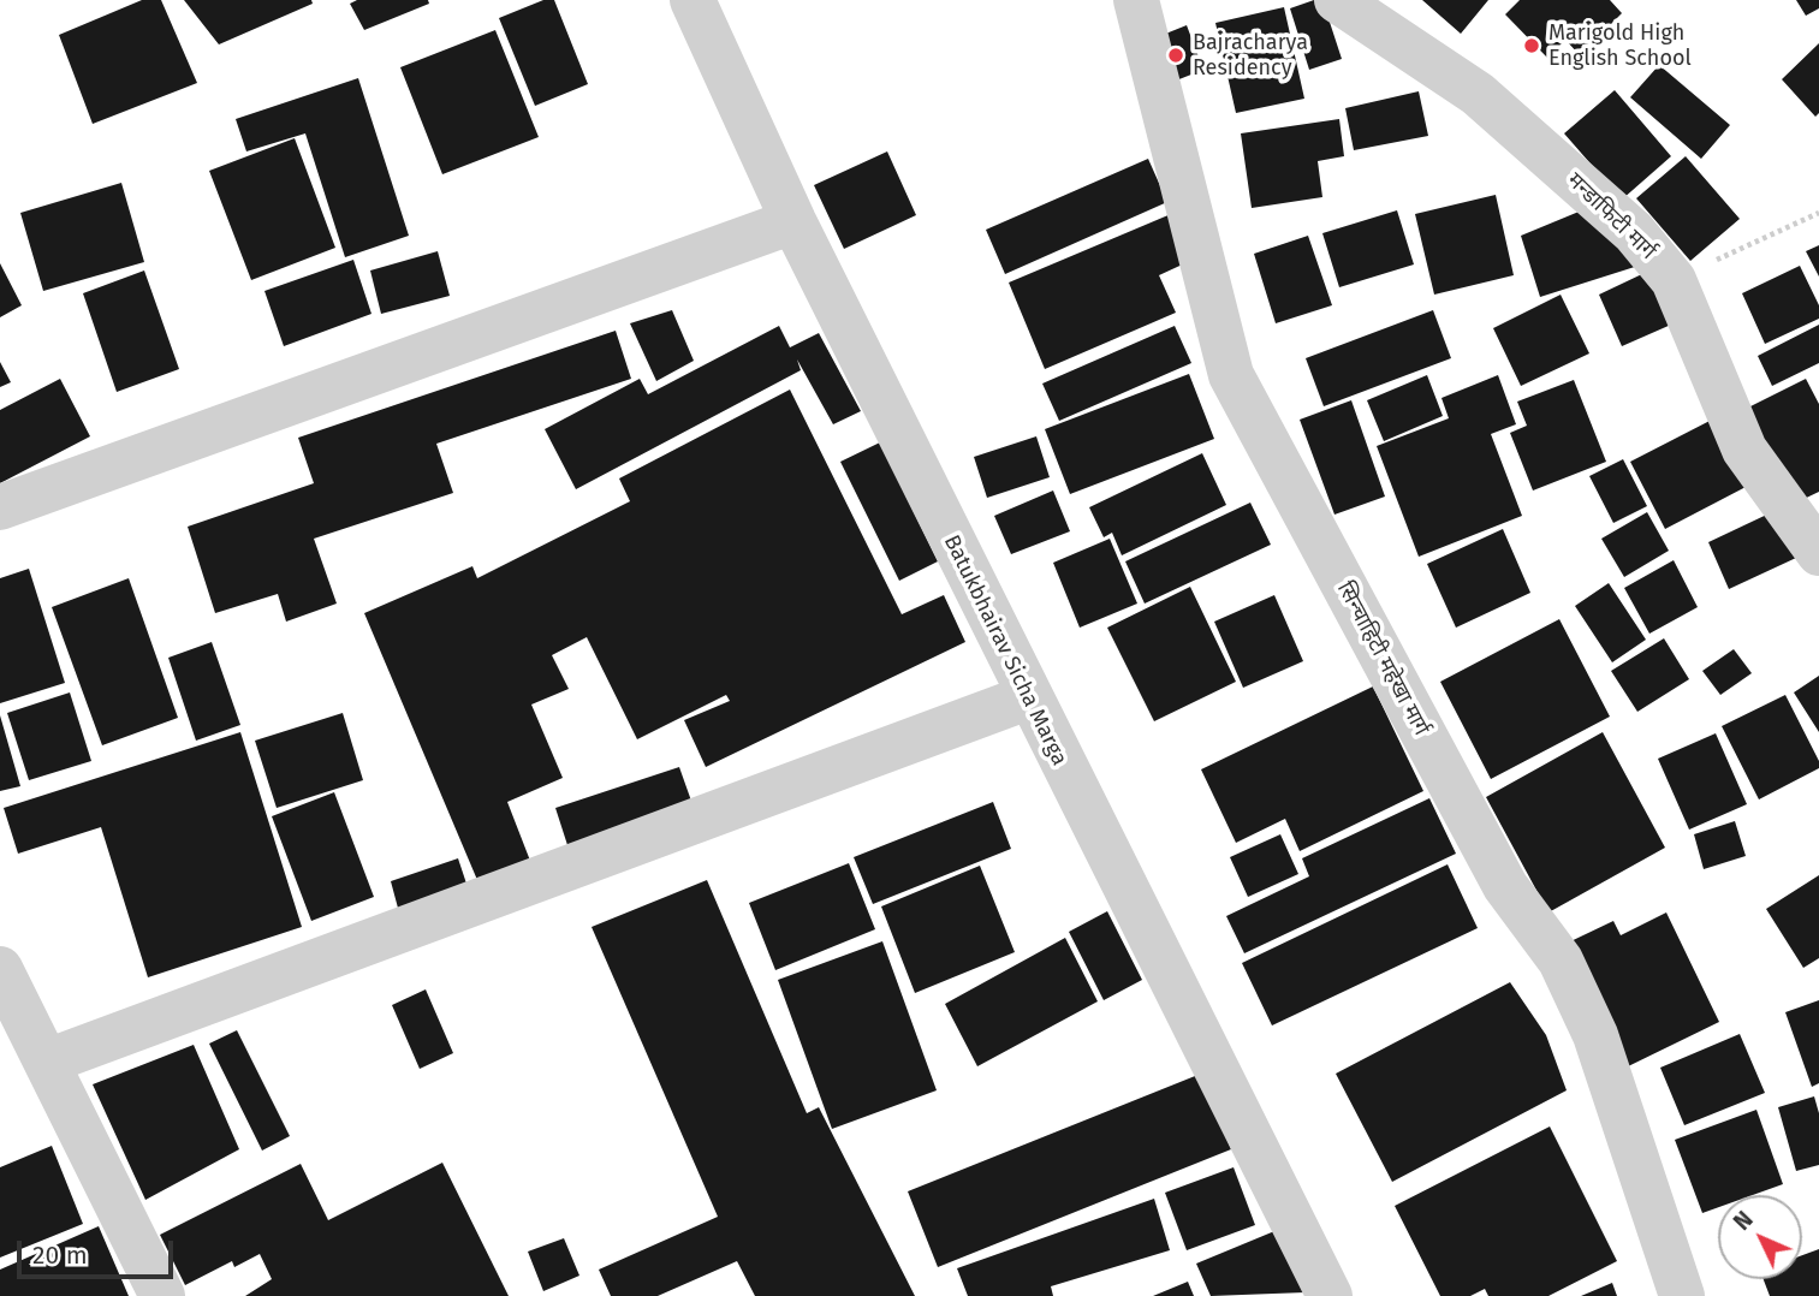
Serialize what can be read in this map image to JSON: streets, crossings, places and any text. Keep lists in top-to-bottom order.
{
  "streets": {
    "street": ["मन्डाफिटी मार्ग", "Batukbhairav Sicha Marga", "सिन्चाहिटी महेखा मार्ग"]
  },
  "places": ["Marigold High English School", "Bajracharya Residency"],
  "scale_bar": "20 m",
  "north": "top left"
}
